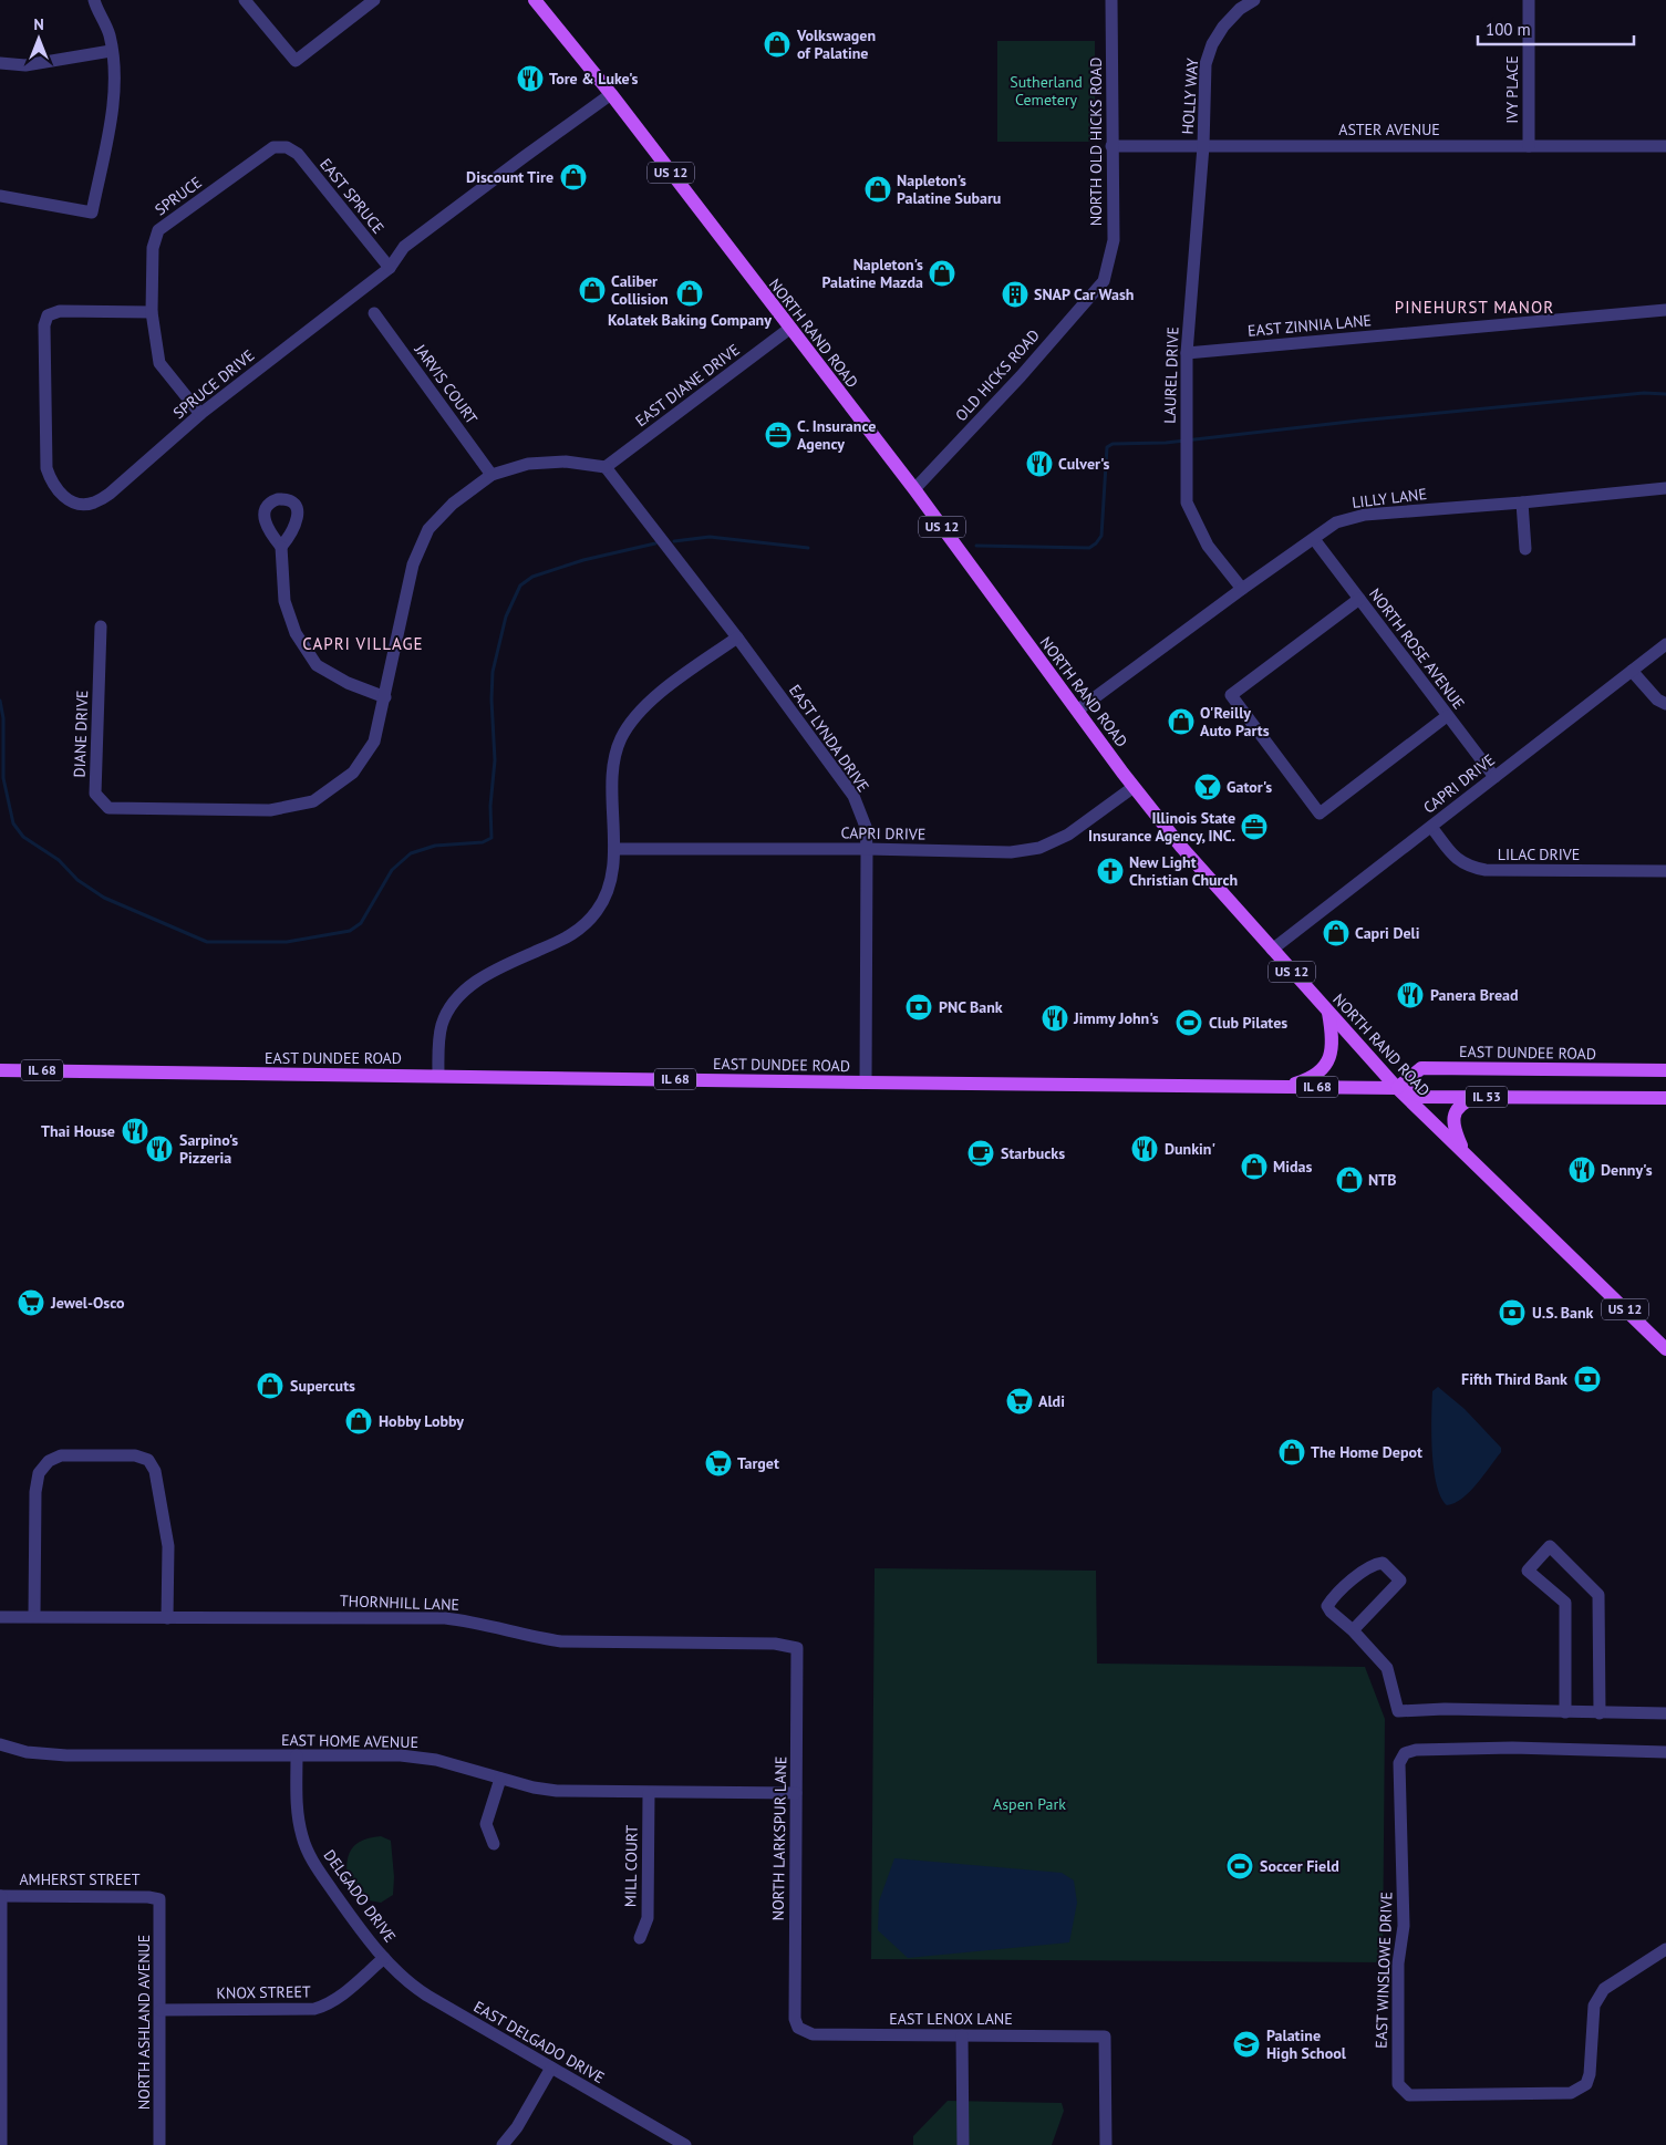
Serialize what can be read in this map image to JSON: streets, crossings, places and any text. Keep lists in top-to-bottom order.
{
  "streets": {
    "main road": [
      "US 12",
      "NORTH RAND ROAD",
      "EAST DUNDEE ROAD",
      "IL 68",
      "IL 53"
    ],
    "street": [
      "IVY PLACE",
      "HOLLY WAY",
      "ASTER AVENUE",
      "NORTH OLD HICKS ROAD",
      "SPRUCE",
      "EAST SPRUCE",
      "EAST ZINNIA LANE",
      "OLD HICKS ROAD",
      "LAUREL DRIVE",
      "SPRUCE DRIVE",
      "JARVIS COURT",
      "EAST DIANE DRIVE",
      "LILLY LANE",
      "NORTH ROSE AVENUE",
      "DIANE DRIVE",
      "EAST LYNDA DRIVE",
      "CAPRI DRIVE",
      "LILAC DRIVE",
      "THORNHILL LANE",
      "EAST HOME AVENUE",
      "NORTH LARKSPUR LANE",
      "MILL COURT",
      "AMHERST STREET",
      "DELGADO DRIVE",
      "EAST WINSLOWE DRIVE",
      "KNOX STREET",
      "EAST LENOX LANE",
      "NORTH ASHLAND AVENUE",
      "EAST DELGADO DRIVE"
    ]
  },
  "crossings": [
    ["IVY PLACE", "ASTER AVENUE"],
    ["HOLLY WAY", "ASTER AVENUE"],
    ["HOLLY WAY", "LAUREL DRIVE"],
    ["ASTER AVENUE", "NORTH OLD HICKS ROAD"],
    ["ASTER AVENUE", "LAUREL DRIVE"],
    ["NORTH OLD HICKS ROAD", "OLD HICKS ROAD"],
    ["SPRUCE", "EAST SPRUCE"],
    ["SPRUCE", "SPRUCE DRIVE"],
    ["EAST SPRUCE", "SPRUCE DRIVE"],
    ["EAST ZINNIA LANE", "LAUREL DRIVE"],
    ["NORTH RAND ROAD", "OLD HICKS ROAD"],
    ["NORTH RAND ROAD", "SPRUCE DRIVE"],
    ["NORTH RAND ROAD", "EAST DIANE DRIVE"],
    ["NORTH RAND ROAD", "LILLY LANE"],
    ["NORTH RAND ROAD", "CAPRI DRIVE"],
    ["NORTH RAND ROAD", "EAST DUNDEE ROAD"],
    ["LAUREL DRIVE", "LILLY LANE"],
    ["EAST DIANE DRIVE", "EAST LYNDA DRIVE"],
    ["LILLY LANE", "NORTH ROSE AVENUE"],
    ["NORTH ROSE AVENUE", "CAPRI DRIVE"],
    ["EAST LYNDA DRIVE", "CAPRI DRIVE"],
    ["EAST LYNDA DRIVE", "EAST DUNDEE ROAD"],
    ["CAPRI DRIVE", "LILAC DRIVE"],
    ["THORNHILL LANE", "NORTH LARKSPUR LANE"],
    ["EAST HOME AVENUE", "NORTH LARKSPUR LANE"],
    ["EAST HOME AVENUE", "MILL COURT"],
    ["EAST HOME AVENUE", "DELGADO DRIVE"],
    ["NORTH LARKSPUR LANE", "EAST LENOX LANE"],
    ["AMHERST STREET", "NORTH ASHLAND AVENUE"],
    ["DELGADO DRIVE", "KNOX STREET"],
    ["DELGADO DRIVE", "EAST DELGADO DRIVE"],
    ["KNOX STREET", "NORTH ASHLAND AVENUE"],
    ["KNOX STREET", "EAST DELGADO DRIVE"]
  ],
  "districts": ["PINEHURST MANOR", "CAPRI VILLAGE"],
  "parks": ["Sutherland Cemetery", "Aspen Park"],
  "places": {
    "shop": [
      "Volkswagen of Palatine",
      "Discount Tire",
      "Napleton’s Palatine Subaru",
      "Napleton's Palatine Mazda",
      "Caliber Collision",
      "Kolatek Baking Company",
      "O'Reilly Auto Parts",
      "Capri Deli",
      "Midas",
      "NTB",
      "Supercuts",
      "Hobby Lobby",
      "The Home Depot"
    ],
    "restaurant": [
      "Tore & Luke's",
      "Culver's",
      "Panera Bread",
      "Jimmy John's",
      "Thai House",
      "Sarpino's Pizzeria",
      "Dunkin'",
      "Denny's"
    ],
    "building": ["SNAP Car Wash"],
    "office": ["C. Insurance Agency", "Illinois State Insurance Agency, INC."],
    "bar": ["Gator's"],
    "church": ["New Light Christian Church"],
    "bank": ["PNC Bank", "U.S. Bank", "Fifth Third Bank"],
    "sports": ["Club Pilates", "Soccer Field"],
    "cafe": ["Starbucks"],
    "supermarket": ["Jewel-Osco", "Aldi", "Target"],
    "school or university": ["Palatine High School"]
  },
  "scale_bar": "100 m",
  "north": "top"
}
